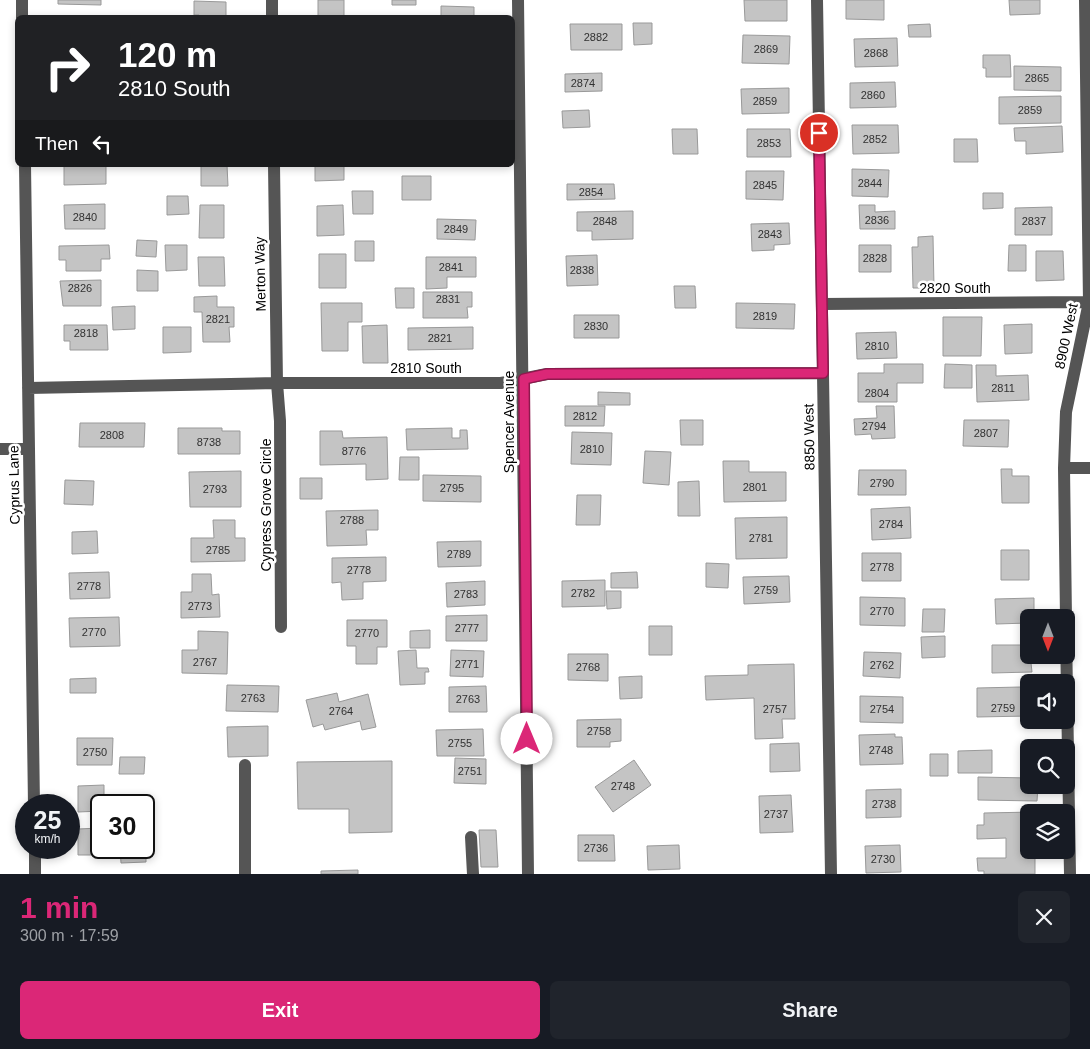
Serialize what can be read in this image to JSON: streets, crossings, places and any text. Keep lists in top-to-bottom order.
{
  "streets": {
    "street": [
      "Merton Way",
      "2820 South",
      "8900 West",
      "2810 South",
      "Spencer Avenue",
      "8850 West",
      "Cyprus Lane",
      "Cypress Grove Circle"
    ]
  },
  "crossings": [
    ["Merton Way", "2810 South"],
    ["Merton Way", "Cypress Grove Circle"],
    ["2820 South", "8900 West"],
    ["2820 South", "8850 West"],
    ["2810 South", "Spencer Avenue"],
    ["2810 South", "8850 West"],
    ["2810 South", "Cyprus Lane"],
    ["2810 South", "Cypress Grove Circle"]
  ],
  "house_numbers": [
    "2882",
    "2869",
    "2868",
    "2865",
    "2874",
    "2860",
    "2859",
    "2859",
    "2852",
    "2853",
    "2844",
    "2845",
    "2854",
    "2840",
    "2836",
    "2848",
    "2837",
    "2849",
    "2843",
    "2828",
    "2841",
    "2838",
    "2826",
    "2831",
    "2819",
    "2821",
    "2830",
    "2818",
    "2821",
    "2810",
    "2811",
    "2804",
    "2812",
    "2794",
    "2807",
    "2808",
    "8738",
    "2810",
    "8776",
    "2790",
    "2801",
    "2795",
    "2793",
    "2788",
    "2784",
    "2781",
    "2785",
    "2789",
    "2778",
    "2778",
    "2778",
    "2759",
    "2782",
    "2783",
    "2773",
    "2770",
    "2777",
    "2770",
    "2770",
    "2767",
    "2771",
    "2762",
    "2768",
    "2763",
    "2763",
    "2759",
    "2757",
    "2754",
    "2764",
    "2758",
    "2755",
    "2748",
    "2750",
    "2751",
    "2748",
    "2738",
    "2737",
    "2736",
    "2730"
  ],
  "north": "bottom",
  "page": {
    "turn": ["120 m", "2810 South"],
    "then": "Then",
    "speed": "25 km/h",
    "limit": "30",
    "heading": ["1 min", "300 m · 17:59"],
    "buttons": ["Exit", "Share"]
  }
}
